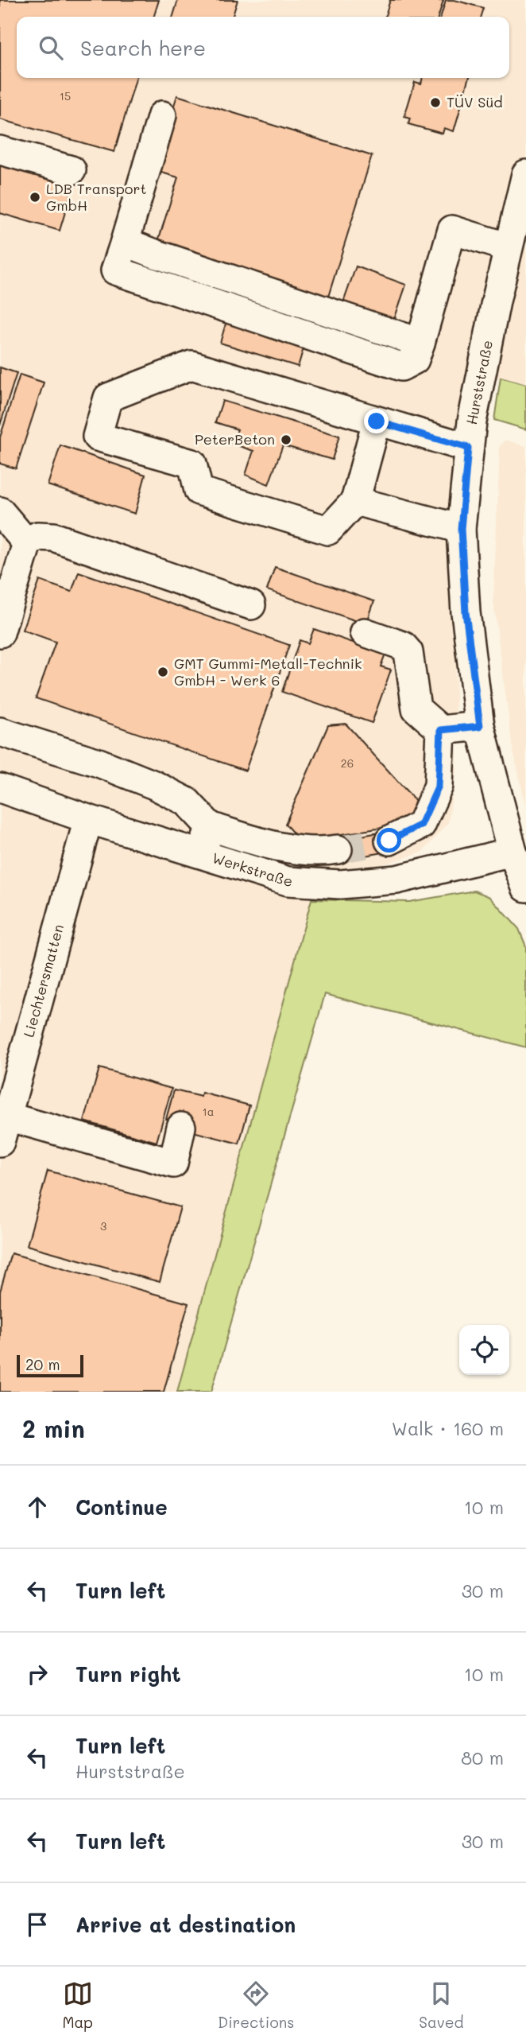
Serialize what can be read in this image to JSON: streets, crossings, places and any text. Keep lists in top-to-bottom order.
{
  "streets": {
    "street": ["Hurststraße", "Werkstraße", "Liechtersmatten"]
  },
  "crossings": [
    ["Hurststraße", "Werkstraße"],
    ["Werkstraße", "Liechtersmatten"]
  ],
  "places": [
    "TÜV Süd",
    "LDB Transport GmbH",
    "PeterBeton",
    "GMT Gummi-Metall-Technik GmbH - Werk 6"
  ],
  "house_numbers": [
    "15",
    "26",
    "1a",
    "3"
  ],
  "scale_bar": "20 m",
  "page": {
    "search": "Search here",
    "scale": "20 m",
    "heading": ["2 min", "Walk · 160 m"],
    "list": [
      ["Continue", "10 m"],
      ["Turn left", "30 m"],
      ["Turn right", "10 m"],
      ["Turn left", "Hurststraße", "80 m"],
      ["Turn left", "30 m"],
      "Arrive at destination"
    ],
    "nav": ["Map", "Directions", "Saved"]
  }
}
